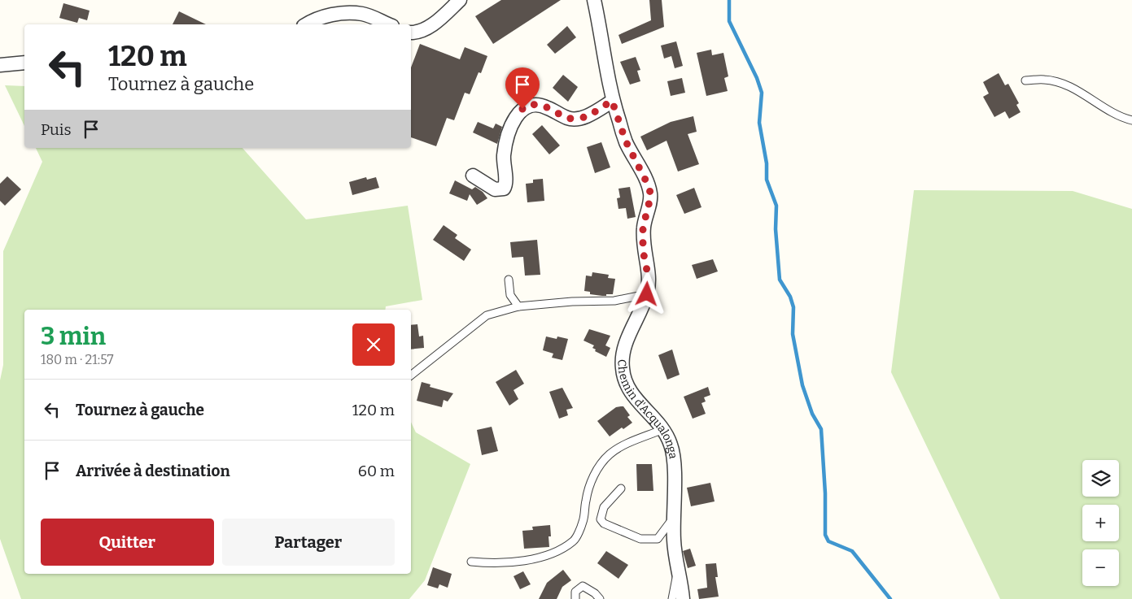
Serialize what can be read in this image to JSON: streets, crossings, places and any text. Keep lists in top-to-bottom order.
{
  "streets": {
    "street": ["Chemin d'Acqualonga"]
  },
  "page": {
    "turn": ["120 m", "Tournez à gauche"],
    "then": "Puis",
    "heading": ["3 min", "180 m · 21:57"],
    "list": [
      {
        "name": "Tournez à gauche",
        "value": "120 m"
      },
      {
        "name": "Arrivée à destination",
        "value": "60 m"
      }
    ],
    "map_buttons": ["+", "−"],
    "buttons": ["Quitter", "Partager"]
  }
}
